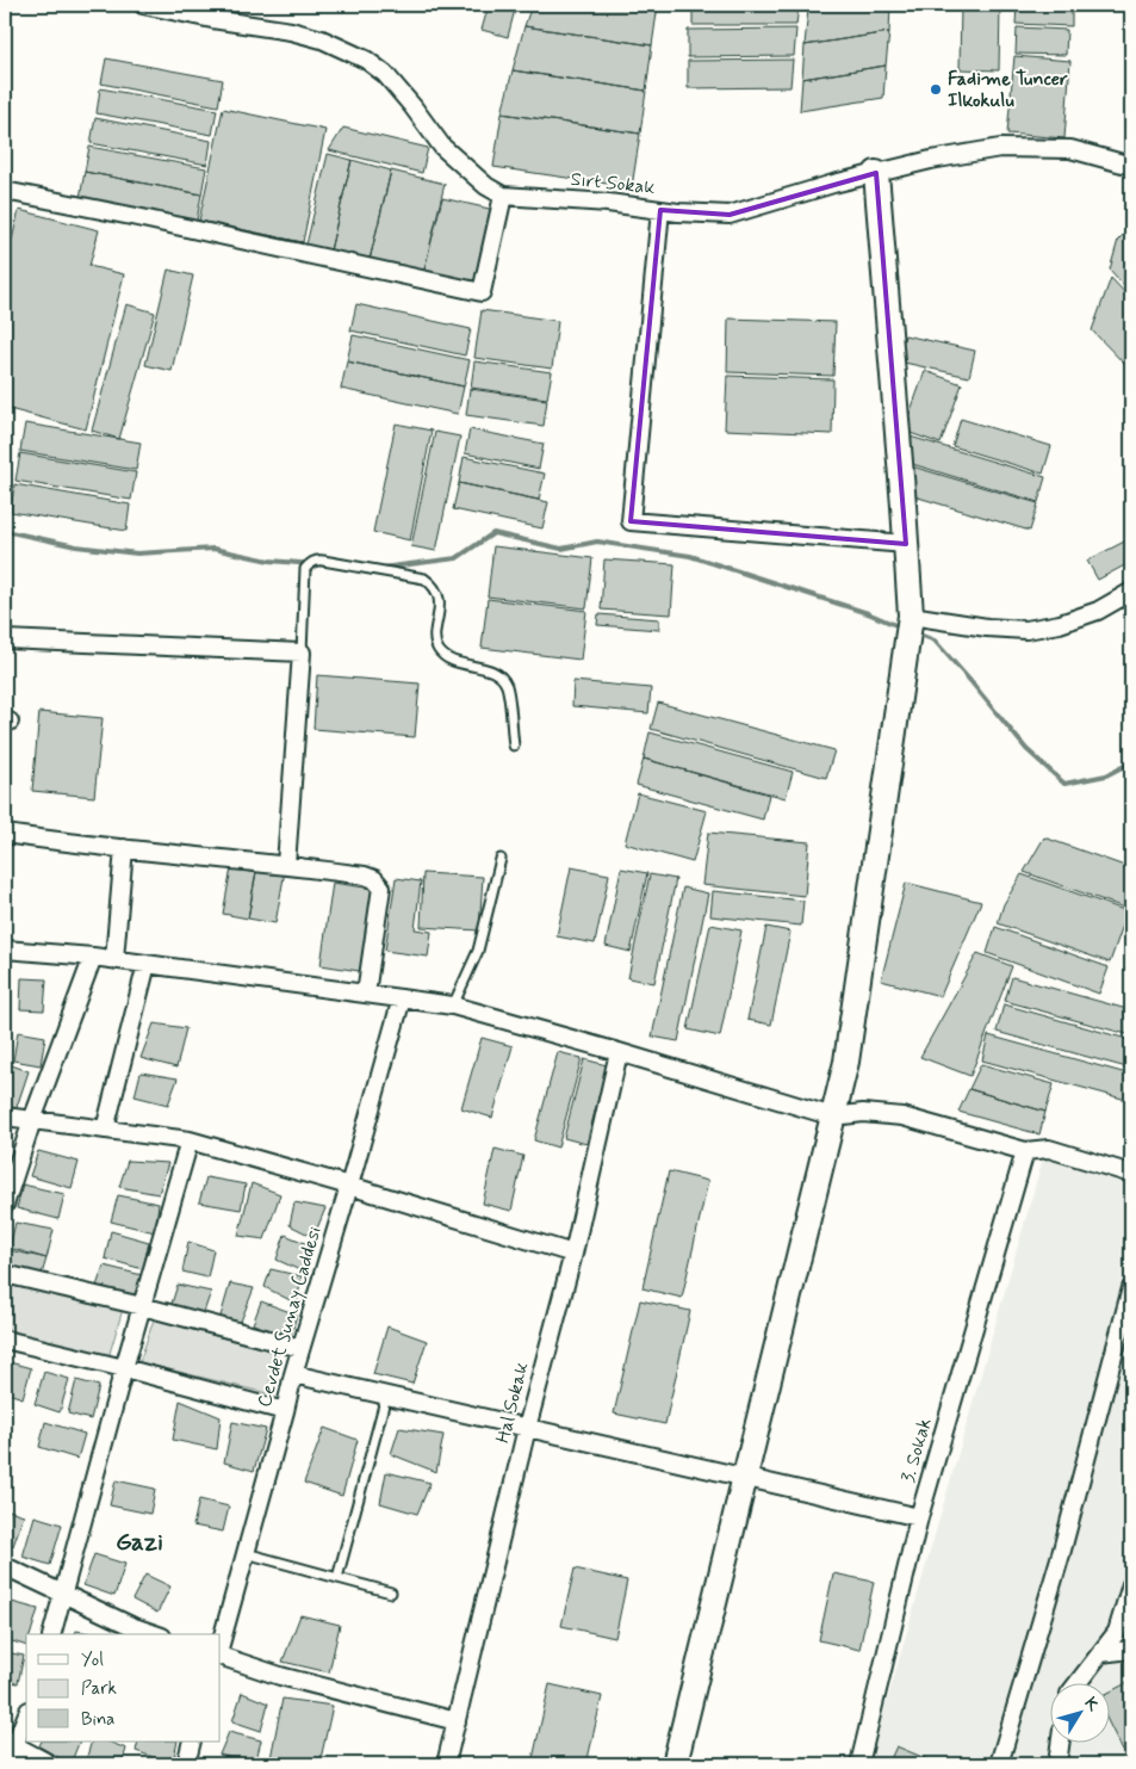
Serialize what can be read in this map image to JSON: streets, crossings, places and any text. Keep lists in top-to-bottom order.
{
  "streets": {
    "street": [
      "Sırt Sokak",
      "Cevdet Sunay Caddesi",
      "Hal Sokak",
      "3. Sokak"
    ]
  },
  "districts": ["Gazi"],
  "places": ["Fadime Tuncer Ilkokulu"],
  "legend": ["Yol", "Park", "Bina"],
  "north": "top right"
}
